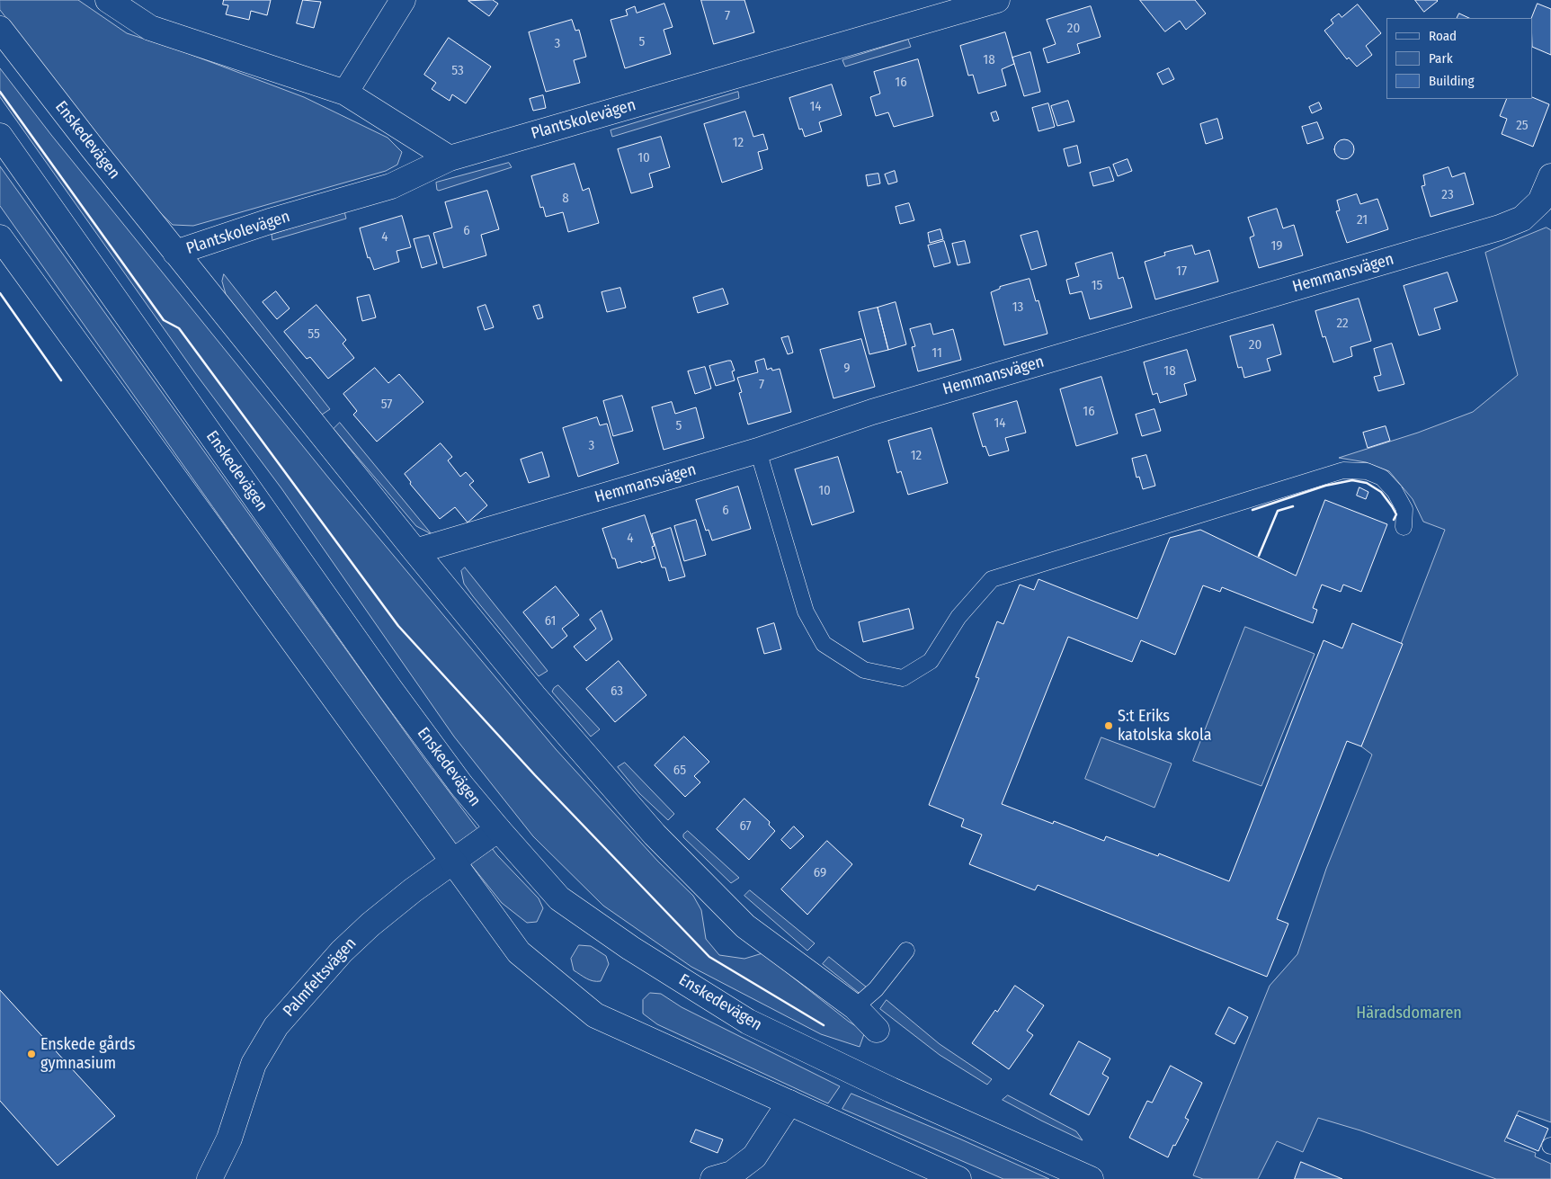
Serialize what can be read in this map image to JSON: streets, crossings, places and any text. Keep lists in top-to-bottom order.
{
  "streets": {
    "street": [
      "Plantskolevägen",
      "Enskedevägen",
      "Hemmansvägen",
      "Palmfeltsvägen"
    ]
  },
  "crossings": [
    ["Plantskolevägen", "Enskedevägen"],
    ["Enskedevägen", "Hemmansvägen"],
    ["Enskedevägen", "Palmfeltsvägen"]
  ],
  "parks": ["Häradsdomaren"],
  "places": ["S:t Eriks katolska skola", "Enskede gårds gymnasium"],
  "house_numbers": [
    "7",
    "20",
    "5",
    "3",
    "18",
    "53",
    "16",
    "14",
    "25",
    "12",
    "10",
    "23",
    "8",
    "21",
    "6",
    "4",
    "19",
    "17",
    "15",
    "13",
    "22",
    "55",
    "20",
    "11",
    "9",
    "18",
    "7",
    "57",
    "16",
    "14",
    "5",
    "3",
    "12",
    "10",
    "6",
    "4",
    "61",
    "63",
    "65",
    "67",
    "69"
  ],
  "legend": ["Road", "Park", "Building"]
}
